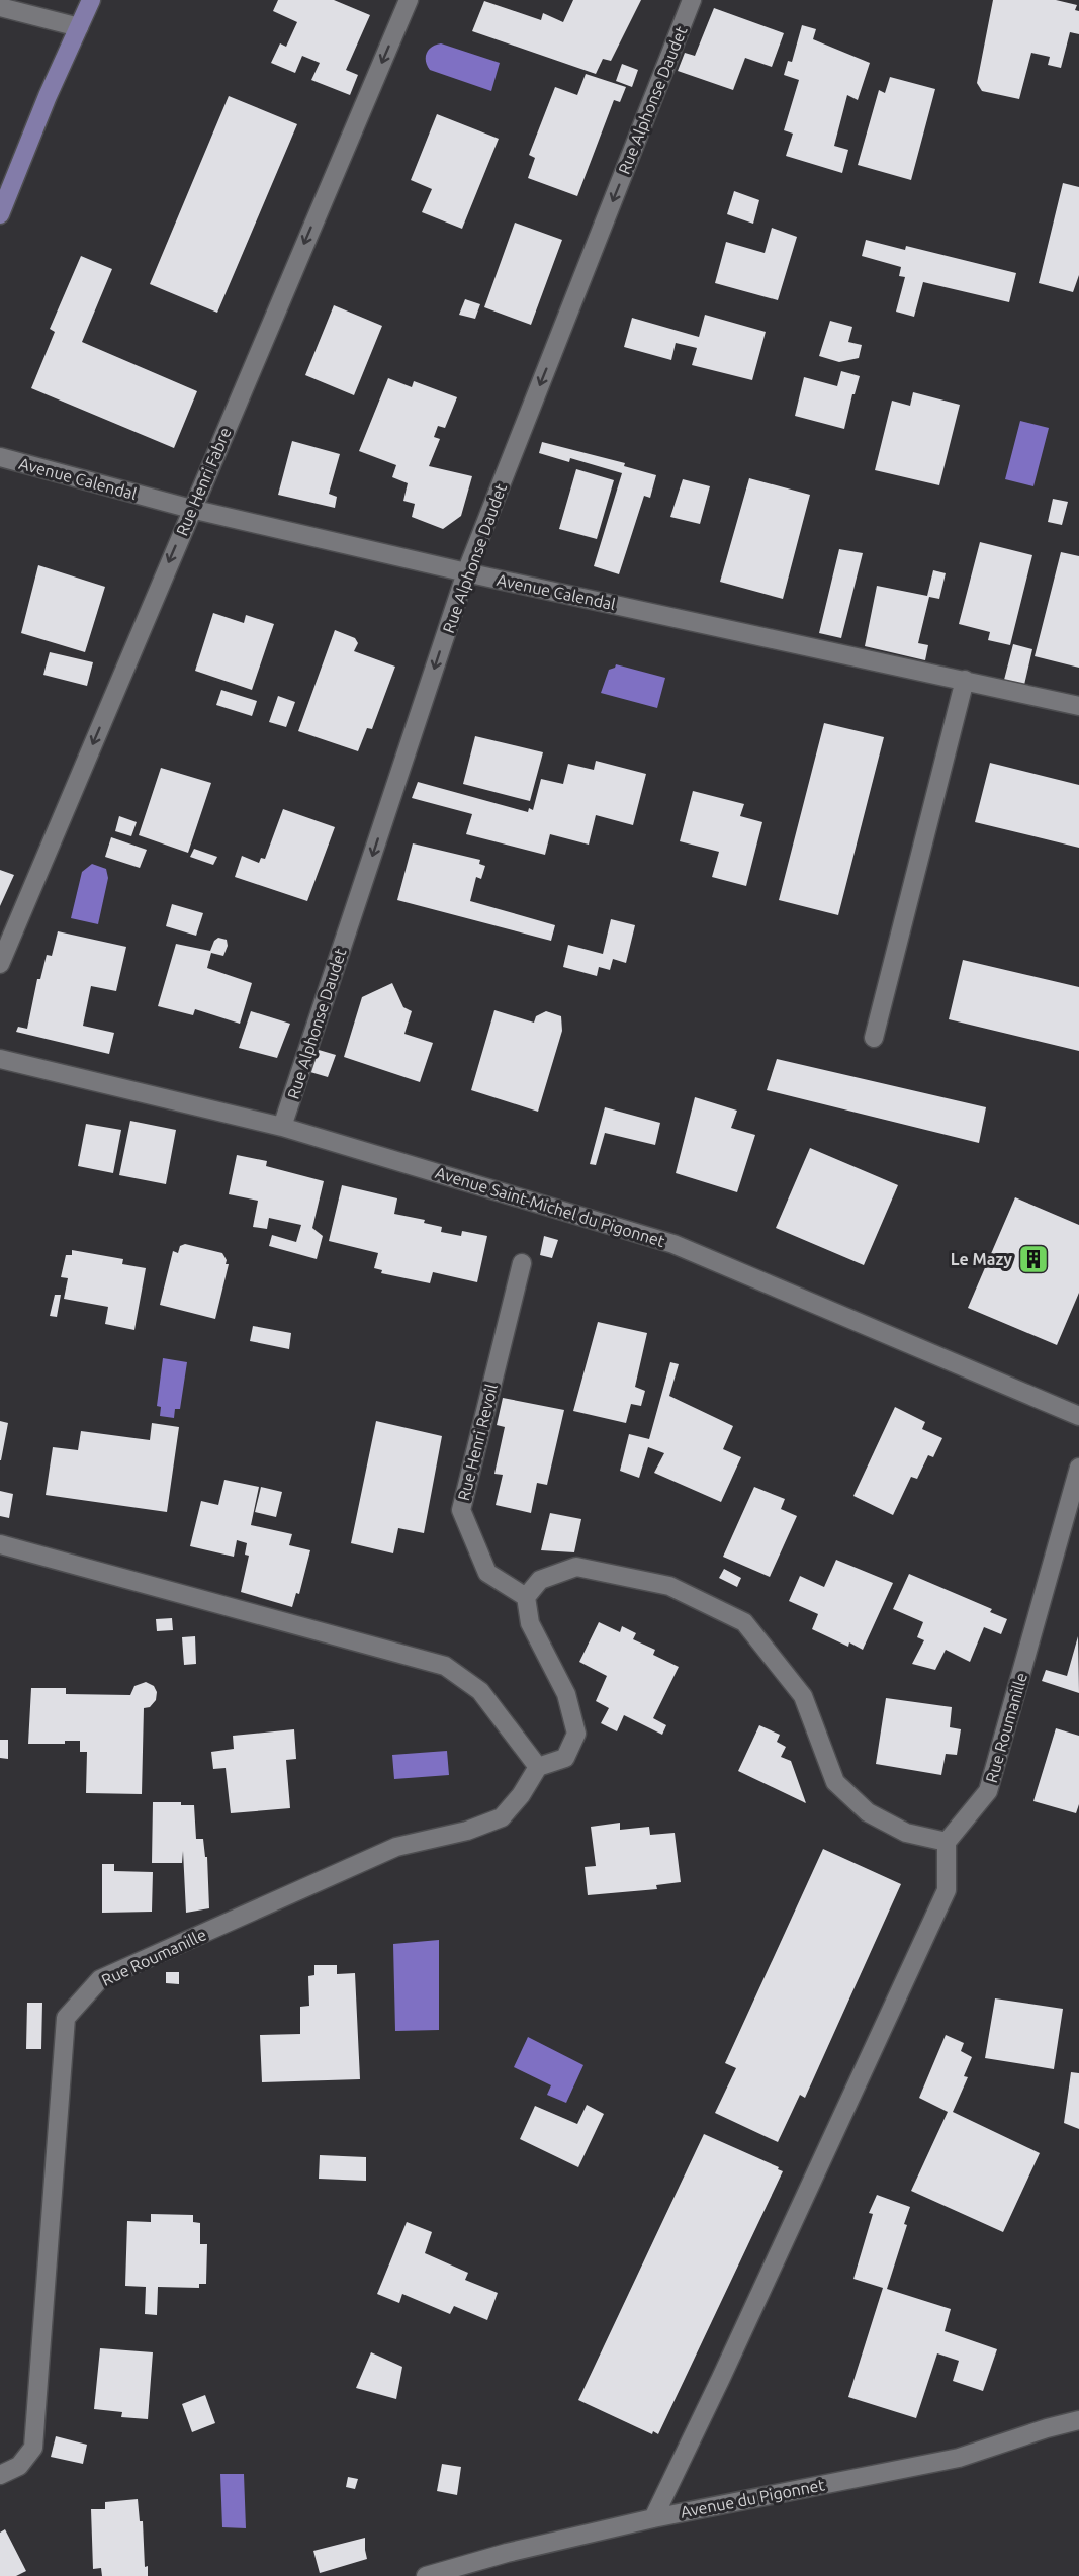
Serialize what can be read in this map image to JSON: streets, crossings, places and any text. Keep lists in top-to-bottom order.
{
  "streets": {
    "street": [
      "Rue Alphonse Daudet",
      "Avenue Calendal",
      "Rue Henri Fabre",
      "Avenue Saint-Michel du Pigonnet",
      "Rue Henri Revoil",
      "Rue Roumanille",
      "Avenue du Pigonnet"
    ]
  },
  "crossings": [
    ["Rue Alphonse Daudet", "Avenue Calendal"],
    ["Rue Alphonse Daudet", "Avenue Saint-Michel du Pigonnet"],
    ["Avenue Calendal", "Rue Henri Fabre"]
  ],
  "one_way": ["Rue Alphonse Daudet", "Rue Henri Fabre"],
  "places": {
    "building": ["Le Mazy"]
  }
}
